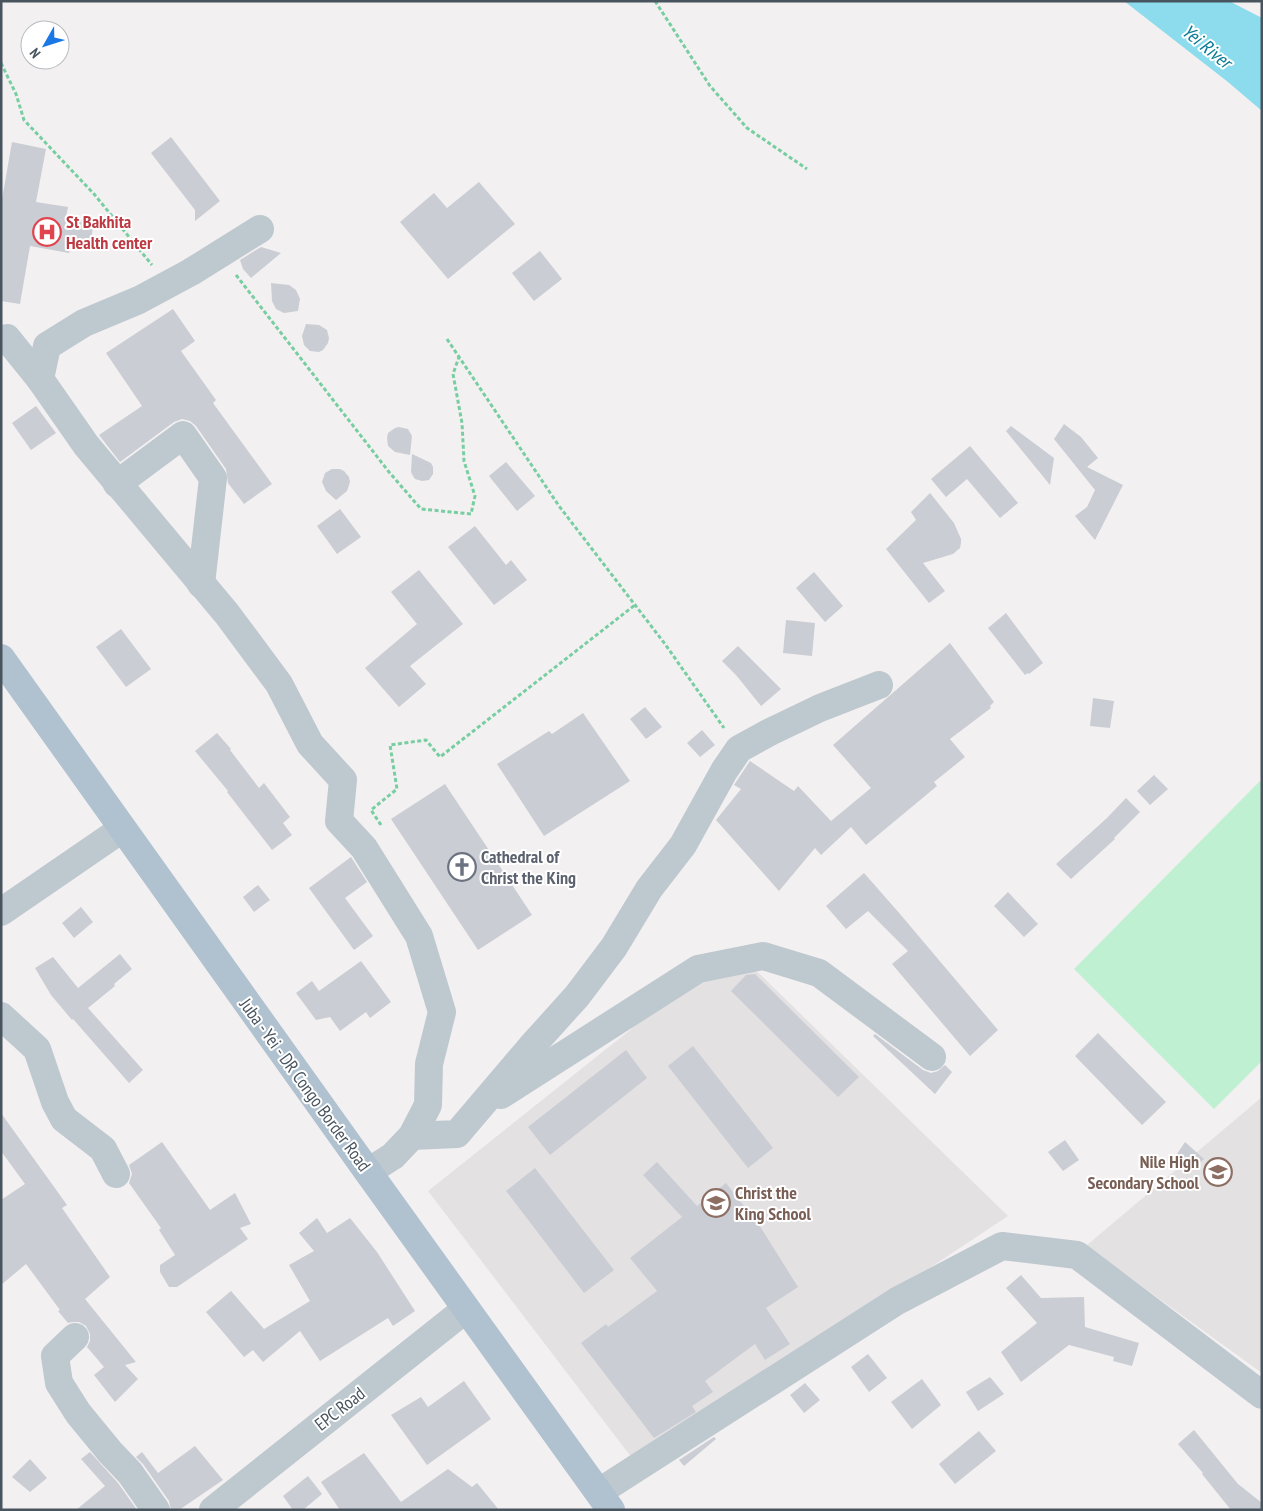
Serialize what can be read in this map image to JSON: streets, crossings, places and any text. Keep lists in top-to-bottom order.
{
  "streets": {
    "main road": ["Juba - Yei - DR Congo Border Road"],
    "street": ["EPC Road"]
  },
  "crossings": [
    ["Juba - Yei - DR Congo Border Road", "EPC Road"]
  ],
  "water": ["Yei River"],
  "places": {
    "hospital": ["St Bakhita Health center"],
    "church": ["Cathedral of Christ the King"],
    "school or university": ["Nile High Secondary School", "Christ the King School"]
  },
  "north": "bottom left"
}
